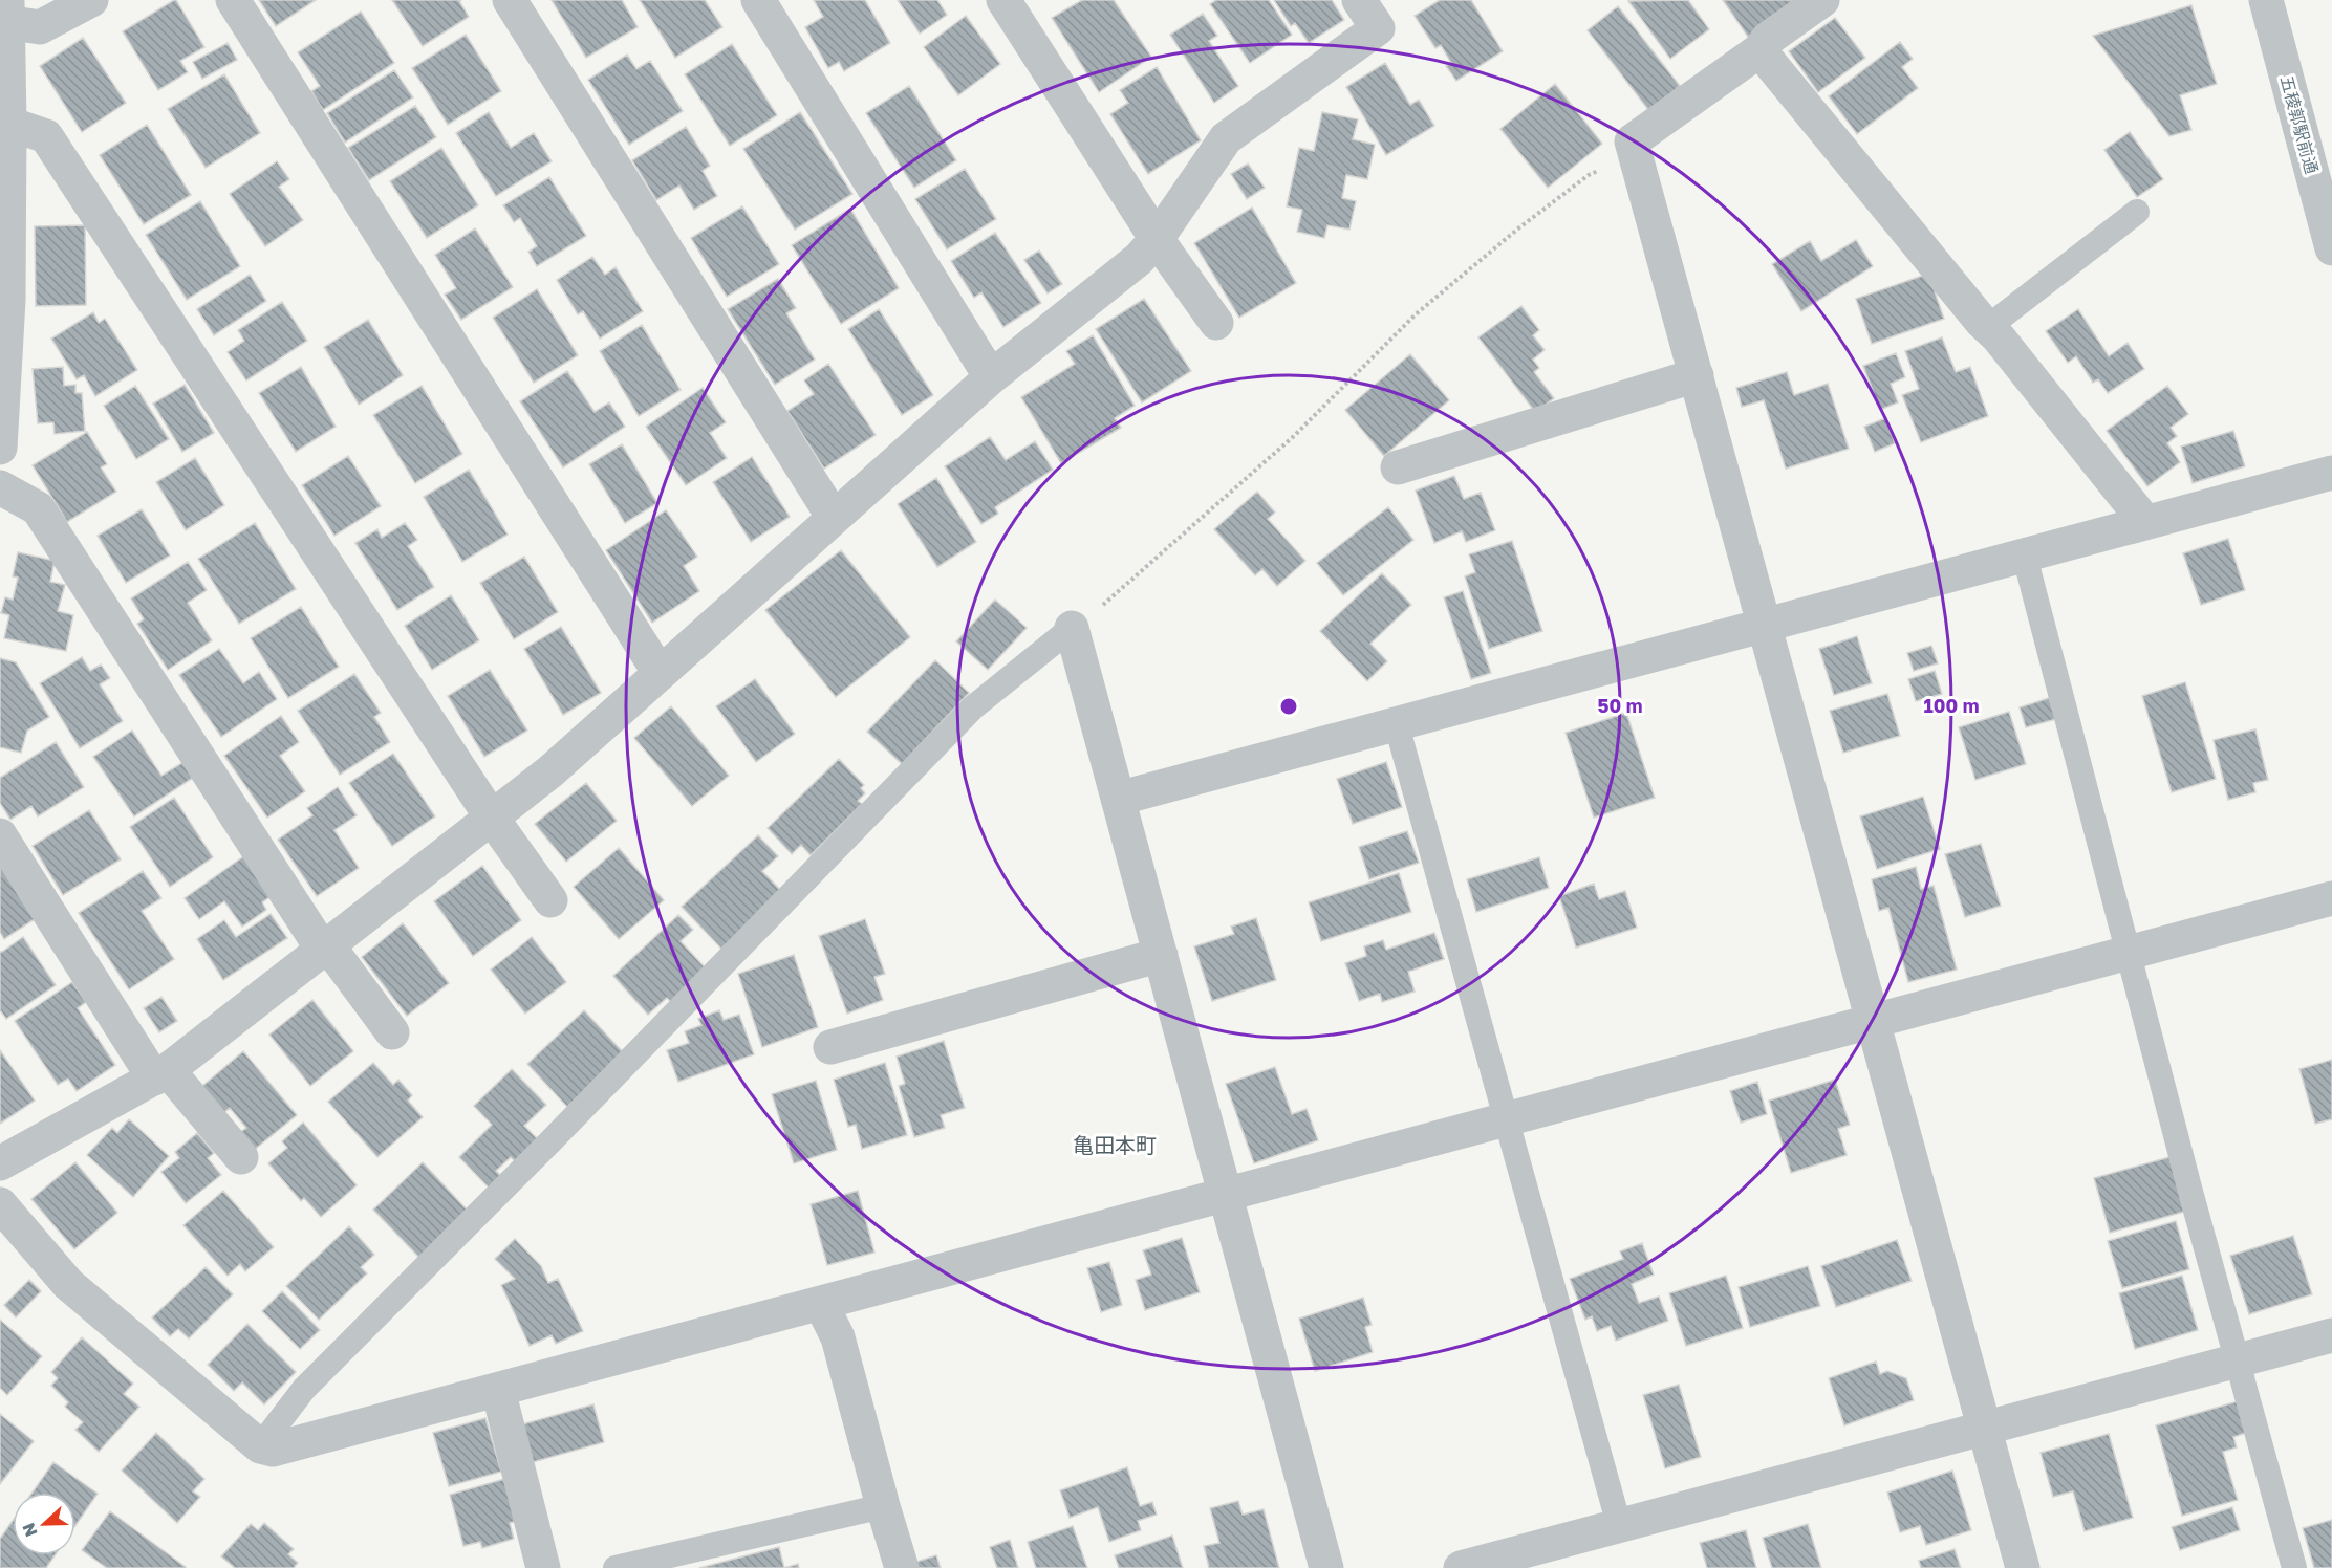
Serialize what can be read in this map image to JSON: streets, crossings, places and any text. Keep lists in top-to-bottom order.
{
  "streets": {
    "street": ["五稜郭駅前通"]
  },
  "districts": ["亀田本町"],
  "north": "left",
  "rings": ["50 m", "100 m"]
}
